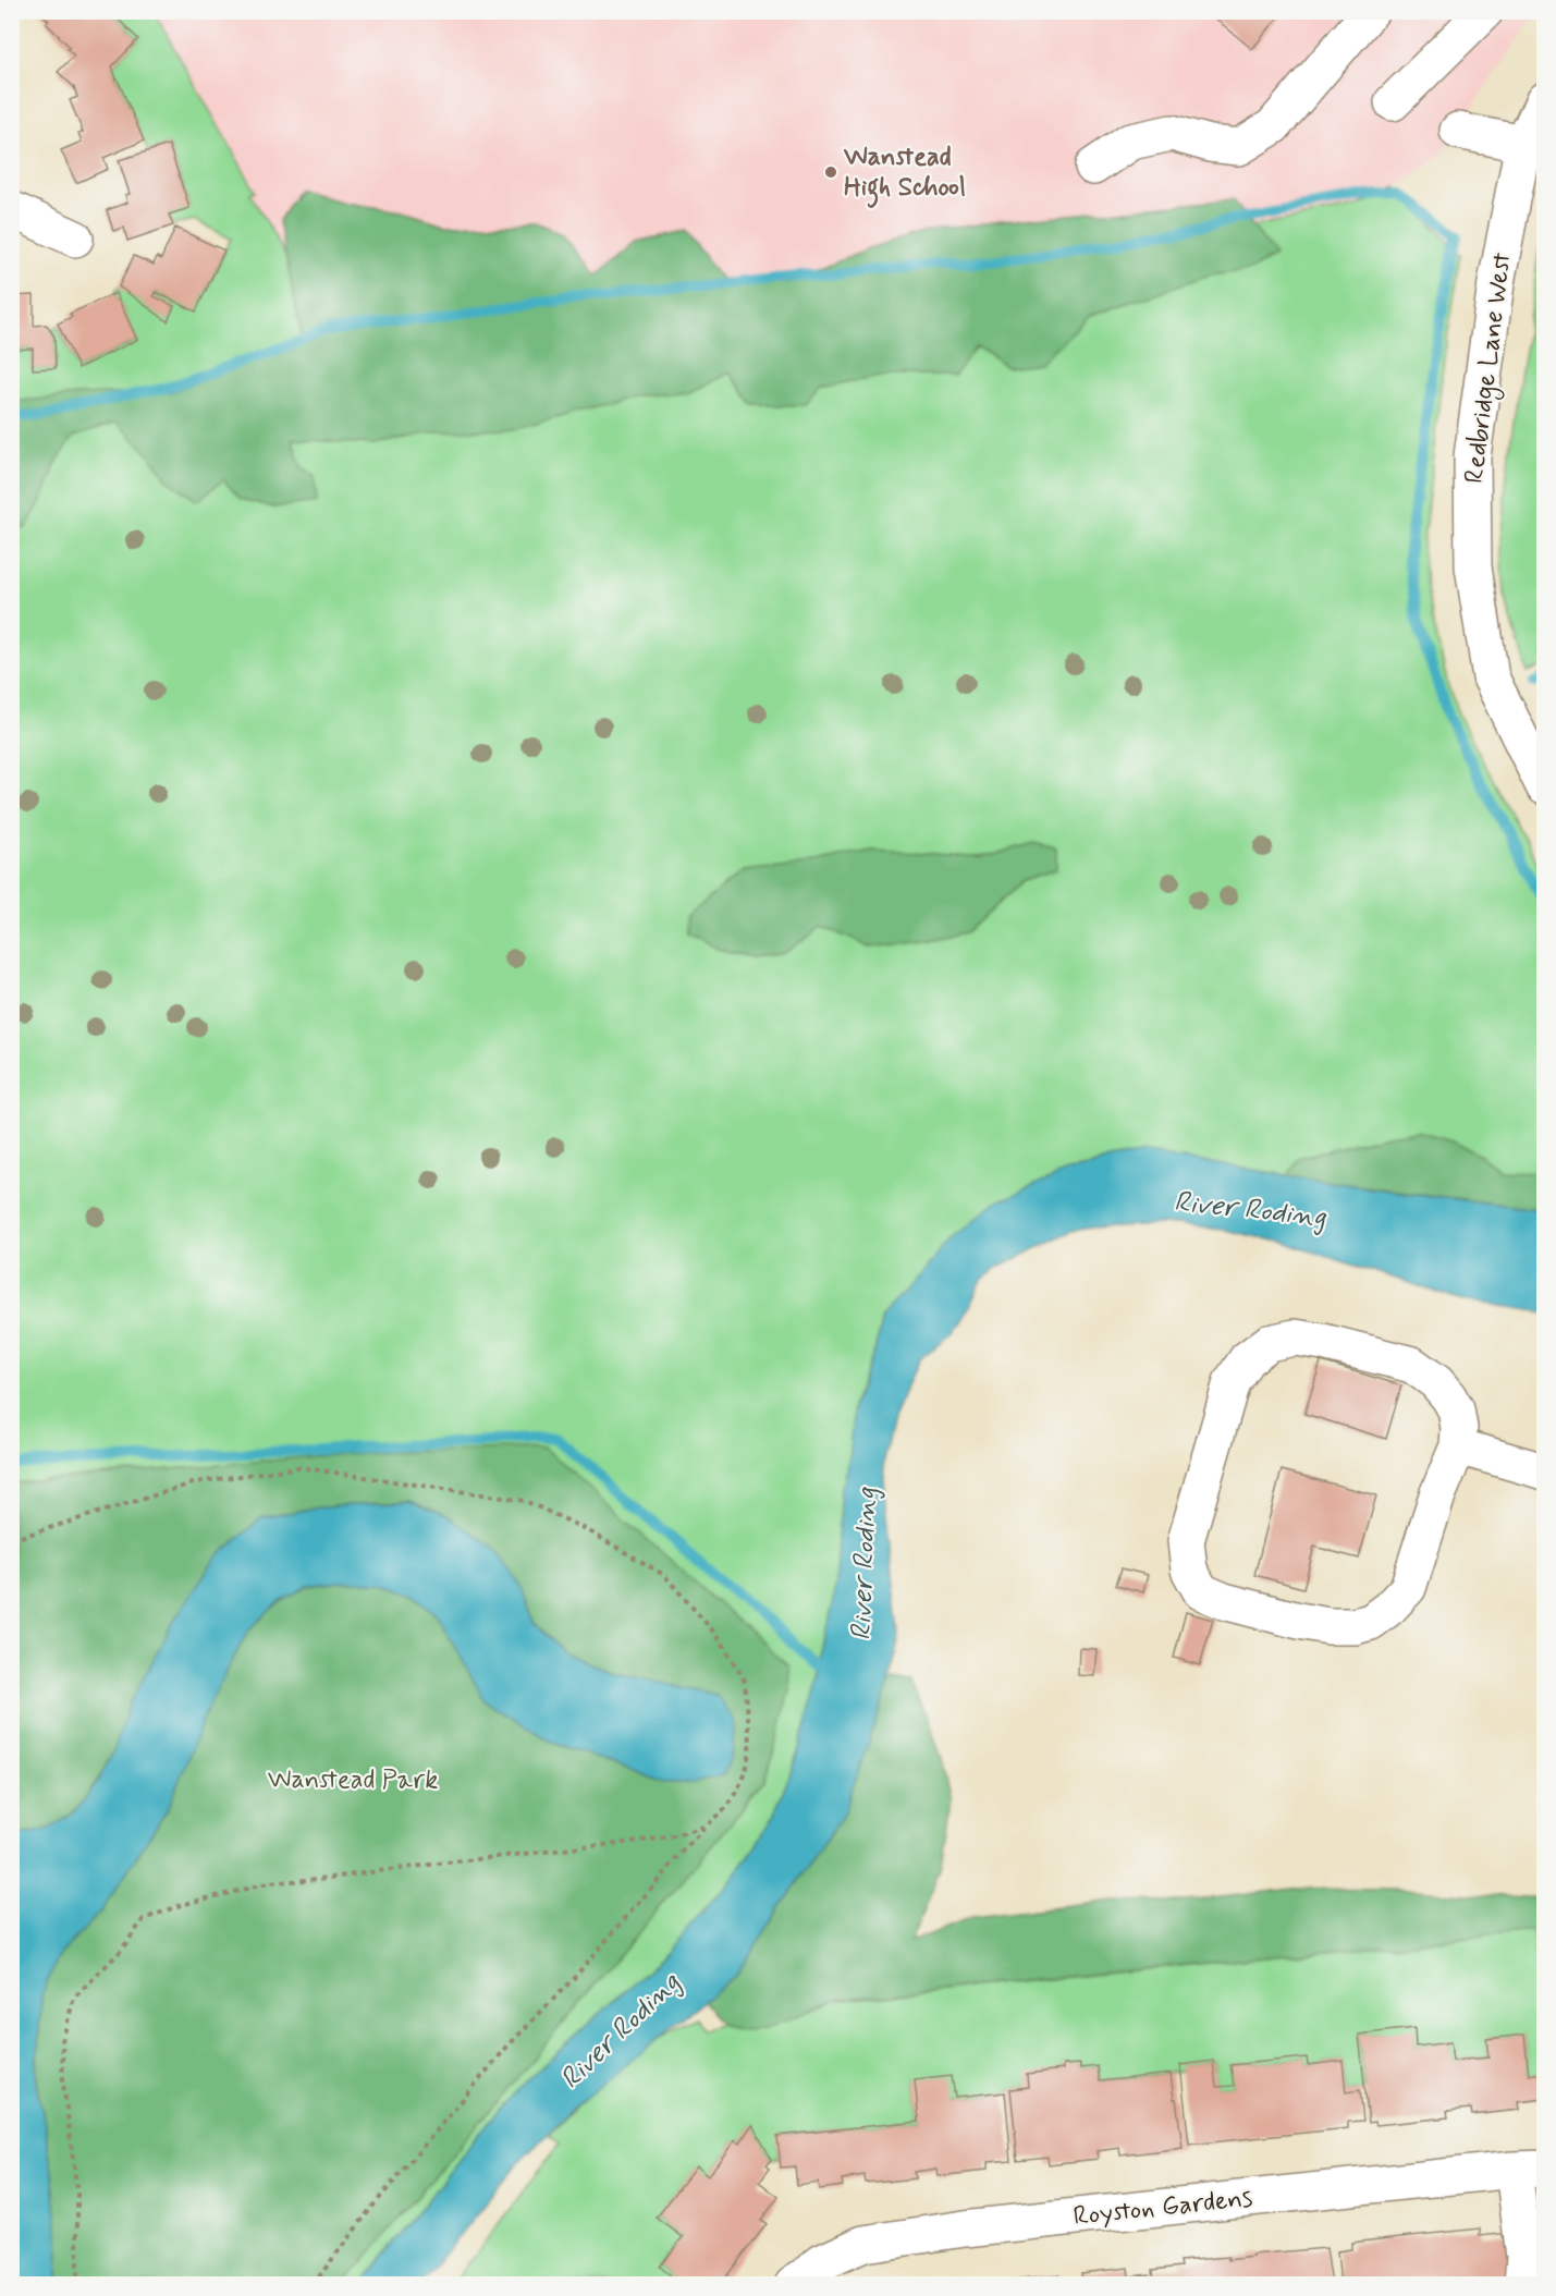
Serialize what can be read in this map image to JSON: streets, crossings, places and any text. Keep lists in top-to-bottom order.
{
  "streets": {
    "street": ["Redbridge Lane West", "Royston Gardens"]
  },
  "water": ["River Roding"],
  "parks": ["Wanstead Park"],
  "places": ["Wanstead High School"]
}
